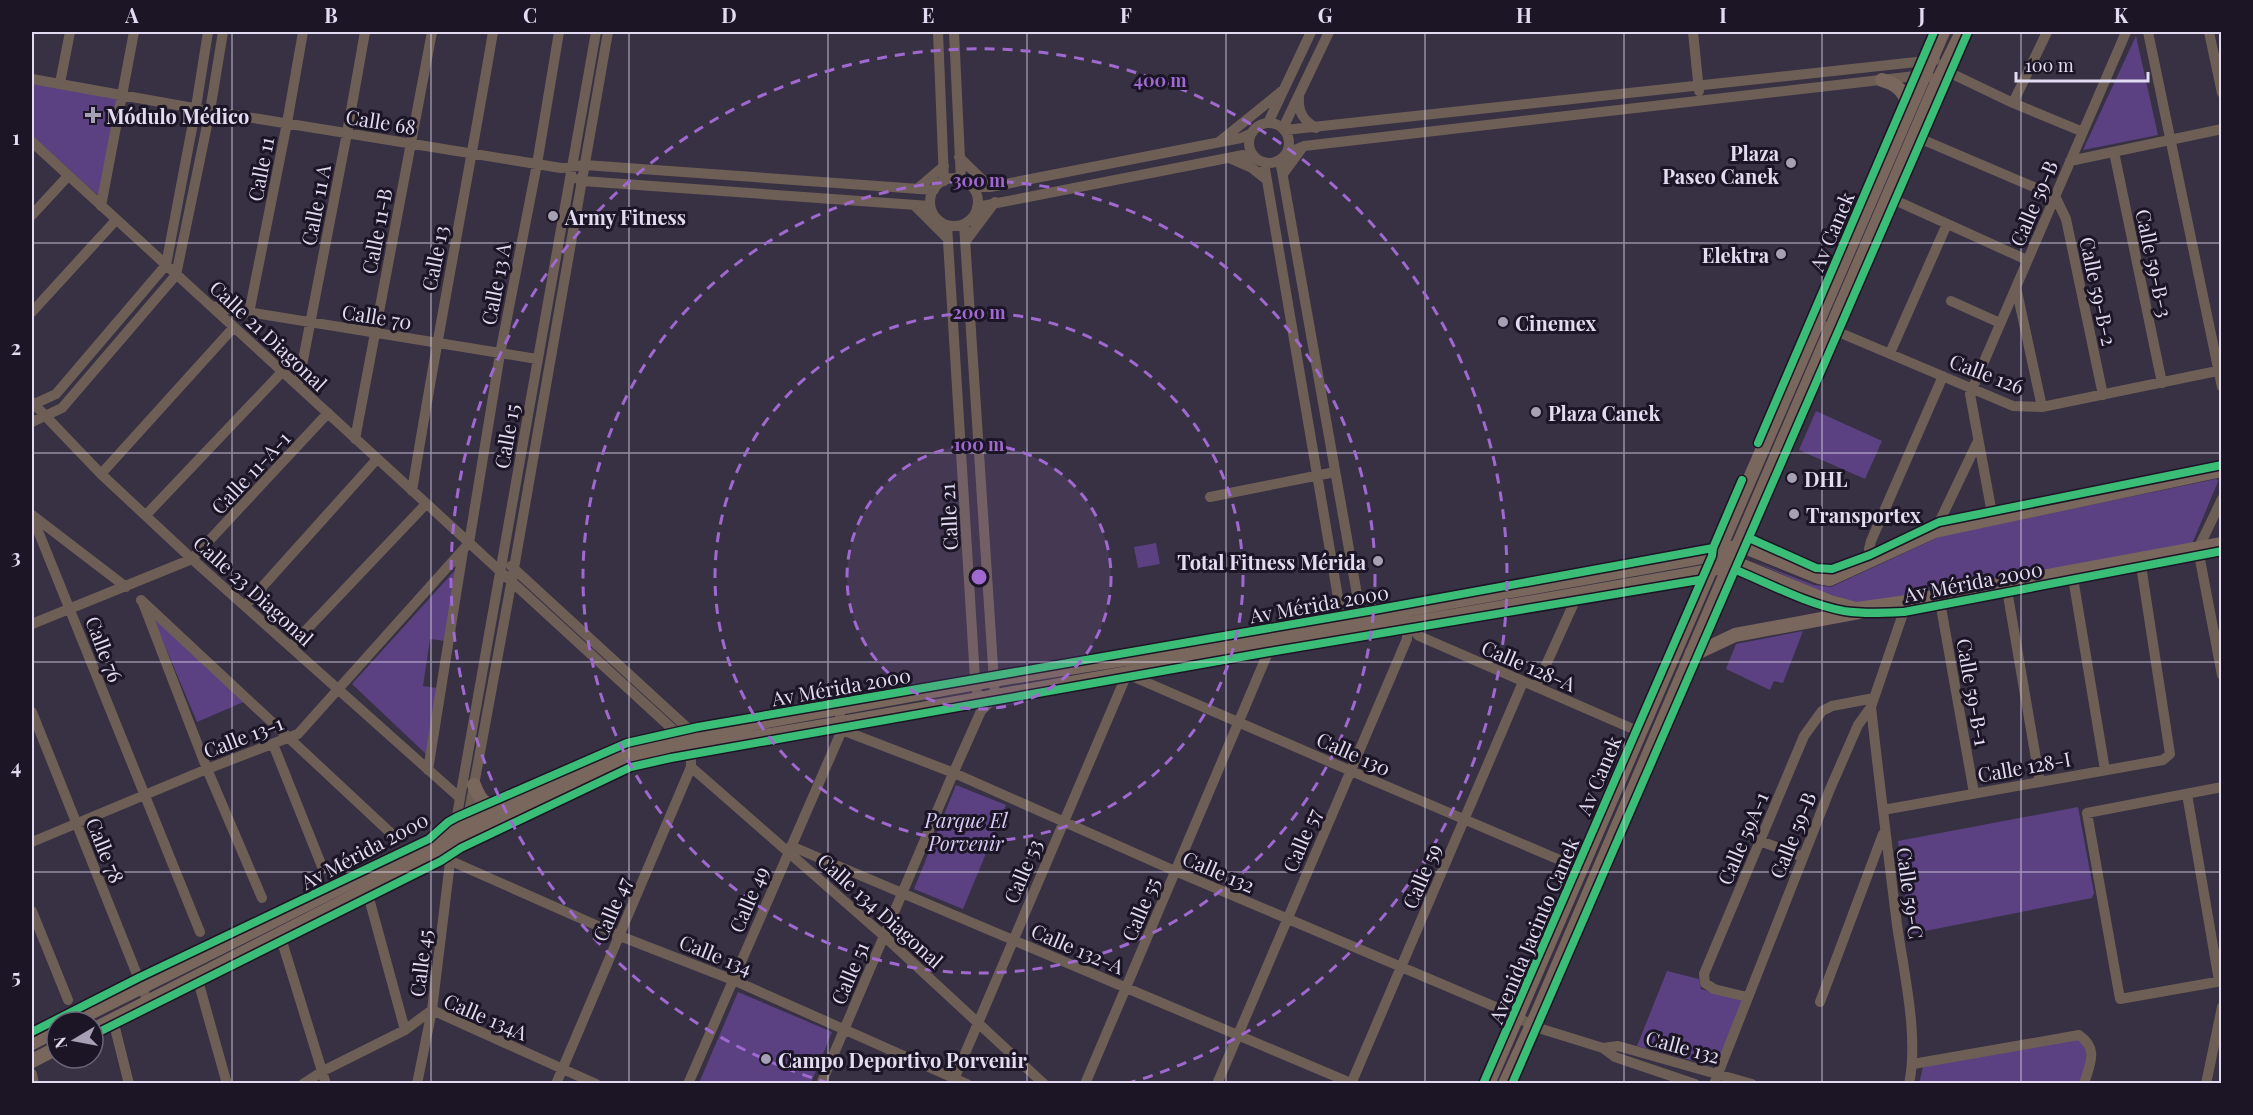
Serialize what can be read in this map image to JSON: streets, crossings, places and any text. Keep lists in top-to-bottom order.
{
  "streets": {
    "main road": ["Avenida Jacinto Canek"],
    "street": [
      "Calle 68",
      "Calle 11",
      "Calle 59-B",
      "Calle 11 A",
      "Calle 11-B",
      "Calle 13",
      "Calle 59-B-3",
      "Calle 13 A",
      "Calle 59-B-2",
      "Calle 70",
      "Calle 21 Diagonal",
      "Calle 126",
      "Calle 15",
      "Calle 11-A-1",
      "Calle 21",
      "Calle 23 Diagonal",
      "Calle 76",
      "Calle 128-A",
      "Calle 59-B-1",
      "Calle 13-1",
      "Calle 130",
      "Calle 128-I",
      "Calle 59A-1",
      "Calle 57",
      "Calle 78",
      "Calle 53",
      "Calle 132",
      "Calle 59",
      "Calle 59-C",
      "Calle 49",
      "Calle 47",
      "Calle 55",
      "Calle 134 Diagonal",
      "Calle 132-A",
      "Calle 134",
      "Calle 45",
      "Calle 51",
      "Calle 134A"
    ],
    "cycle path": ["Av Canek", "Av Mérida 2000"]
  },
  "crossings": [
    ["Calle 68", "Calle 11"],
    ["Calle 68", "Calle 11 A"],
    ["Calle 68", "Calle 11-B"],
    ["Calle 68", "Calle 13"],
    ["Calle 68", "Calle 13 A"],
    ["Calle 68", "Calle 15"],
    ["Calle 11", "Calle 70"],
    ["Calle 59-B", "Calle 59-B-2"],
    ["Calle 59-B", "Calle 126"],
    ["Calle 59-B", "Calle 59A-1"],
    ["Calle 59-B", "Calle 132"],
    ["Calle 59-B", "Calle 59-C"],
    ["Calle 11 A", "Calle 70"],
    ["Calle 11 A", "Calle 21 Diagonal"],
    ["Calle 11-B", "Calle 70"],
    ["Calle 11-B", "Calle 21 Diagonal"],
    ["Calle 13", "Calle 70"],
    ["Calle 13", "Calle 21 Diagonal"],
    ["Calle 59-B-3", "Calle 126"],
    ["Calle 13 A", "Calle 70"],
    ["Calle 13 A", "Calle 21 Diagonal"],
    ["Calle 13 A", "Calle 23 Diagonal"],
    ["Calle 13 A", "Calle 13-1"],
    ["Calle 59-B-2", "Calle 126"],
    ["Calle 70", "Calle 21 Diagonal"],
    ["Calle 70", "Calle 15"],
    ["Calle 21 Diagonal", "Calle 15"],
    ["Calle 21 Diagonal", "Calle 11-A-1"],
    ["Calle 21 Diagonal", "Calle 13-1"],
    ["Calle 21 Diagonal", "Calle 47"],
    ["Calle 126", "Avenida Jacinto Canek"],
    ["Calle 15", "Calle 23 Diagonal"],
    ["Calle 15", "Calle 45"],
    ["Calle 11-A-1", "Calle 23 Diagonal"],
    ["Calle 11-A-1", "Calle 76"],
    ["Calle 21", "Calle 51"],
    ["Calle 23 Diagonal", "Calle 13-1"],
    ["Calle 76", "Calle 13-1"],
    ["Calle 128-A", "Calle 57"],
    ["Calle 128-A", "Calle 59"],
    ["Calle 128-A", "Avenida Jacinto Canek"],
    ["Calle 59-B-1", "Calle 128-I"],
    ["Calle 13-1", "Calle 78"],
    ["Calle 130", "Calle 57"],
    ["Calle 130", "Calle 53"],
    ["Calle 130", "Calle 59"],
    ["Calle 130", "Calle 55"],
    ["Calle 130", "Avenida Jacinto Canek"],
    ["Calle 128-I", "Calle 59-C"],
    ["Calle 59A-1", "Calle 59-C"],
    ["Calle 57", "Calle 132"],
    ["Calle 57", "Calle 132-A"],
    ["Calle 53", "Calle 132"],
    ["Calle 53", "Calle 134 Diagonal"],
    ["Calle 53", "Calle 132-A"],
    ["Calle 53", "Calle 134"],
    ["Calle 132", "Calle 59"],
    ["Calle 132", "Calle 49"],
    ["Calle 132", "Calle 55"],
    ["Calle 132", "Avenida Jacinto Canek"],
    ["Calle 132", "Calle 51"],
    ["Calle 59", "Calle 132-A"],
    ["Calle 49", "Calle 134 Diagonal"],
    ["Calle 49", "Calle 132-A"],
    ["Calle 49", "Calle 134"],
    ["Calle 47", "Calle 134 Diagonal"],
    ["Calle 47", "Calle 134"],
    ["Calle 47", "Calle 134A"],
    ["Calle 55", "Calle 132-A"],
    ["Calle 134 Diagonal", "Calle 132-A"],
    ["Calle 134 Diagonal", "Calle 51"],
    ["Calle 132-A", "Calle 51"],
    ["Calle 134", "Calle 45"],
    ["Calle 134", "Calle 51"],
    ["Calle 45", "Calle 134A"]
  ],
  "parks": ["Parque El Porvenir"],
  "places": {
    "health": ["Módulo Médico"],
    "other": [
      "Plaza Paseo Canek",
      "Army Fitness",
      "Elektra",
      "Cinemex",
      "Plaza Canek",
      "DHL",
      "Transportex",
      "Total Fitness Mérida",
      "Campo Deportivo Porvenir"
    ]
  },
  "scale_bar": "100 m",
  "north": "left",
  "grid": {
    "columns": [
      "A",
      "B",
      "C",
      "D",
      "E",
      "F",
      "G",
      "H",
      "I",
      "J",
      "K"
    ],
    "rows": [
      "1",
      "2",
      "3",
      "4",
      "5"
    ]
  },
  "rings": [
    "400 m",
    "300 m",
    "200 m",
    "100 m"
  ]
}
